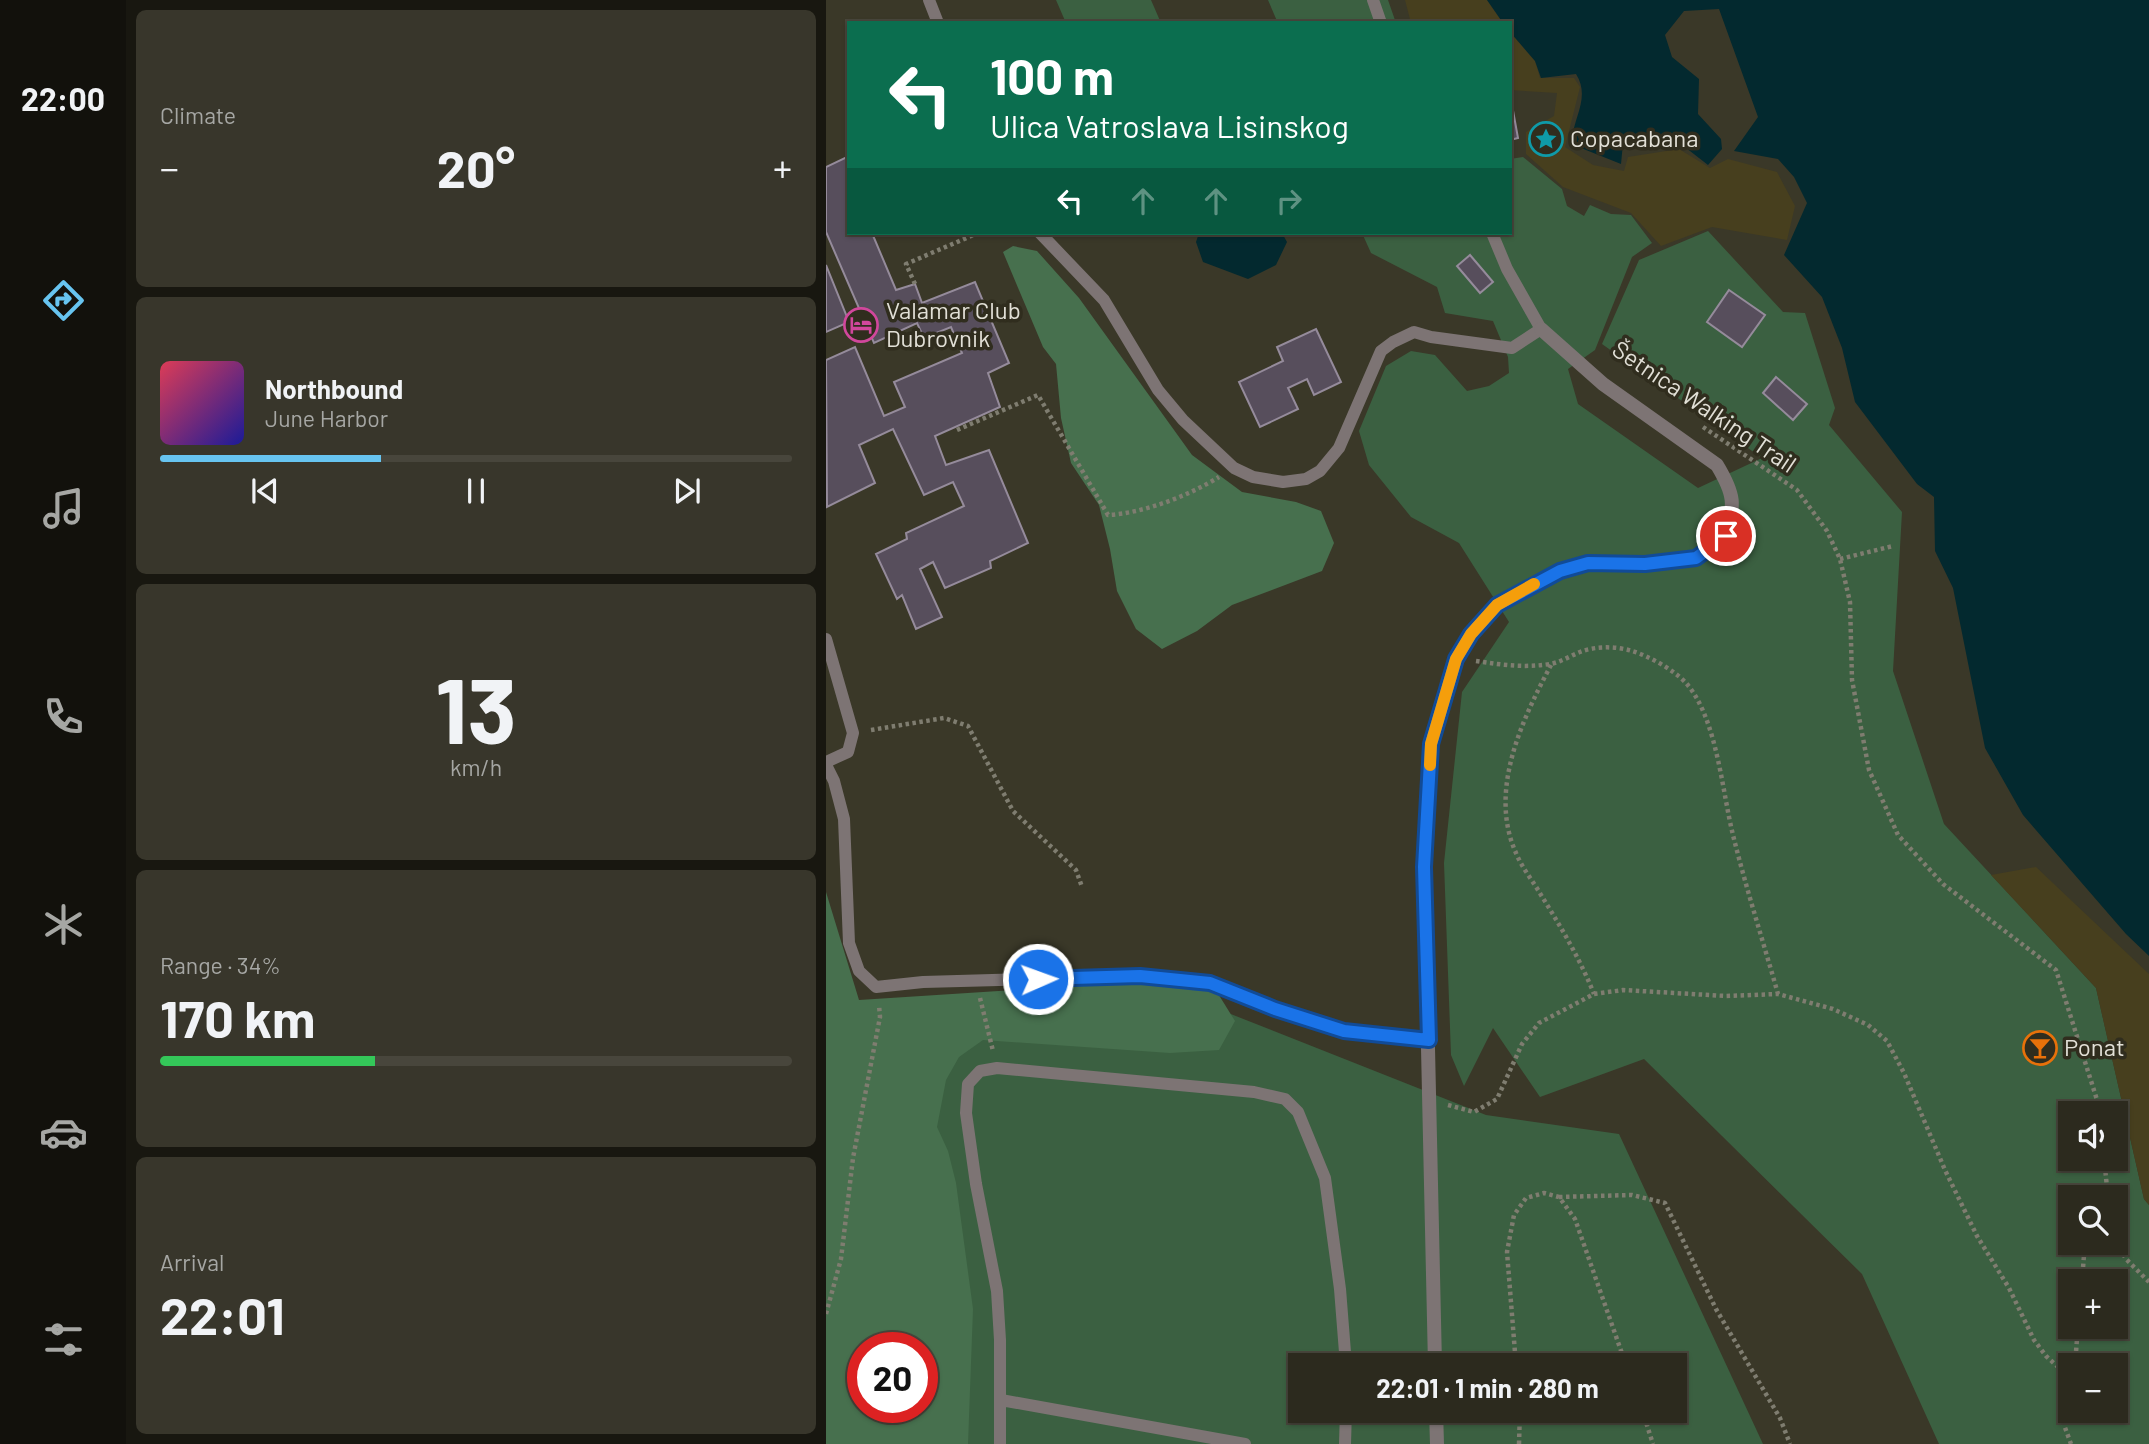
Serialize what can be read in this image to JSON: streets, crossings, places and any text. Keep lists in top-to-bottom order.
{
  "streets": {
    "path": ["Šetnica Walking Trail"]
  },
  "places": {
    "place": ["Copacabana"],
    "hotel": ["Valamar Club Dubrovnik"],
    "bar": ["Ponat"]
  },
  "page": {
    "tabs": "22:00",
    "tile": [
      "Climate",
      ["13", "km/h"],
      ["Range · 34%", "170 km"],
      ["Arrival", "22:01"]
    ],
    "turn": ["100 m", "Ulica Vatroslava Lisinskog"],
    "heat": ["−", "20°", "+"],
    "song": ["Northbound", "June Harbor"],
    "map_buttons": ["+", "−"],
    "limit": "20",
    "trip": "22:01 · 1 min · 280 m"
  }
}
